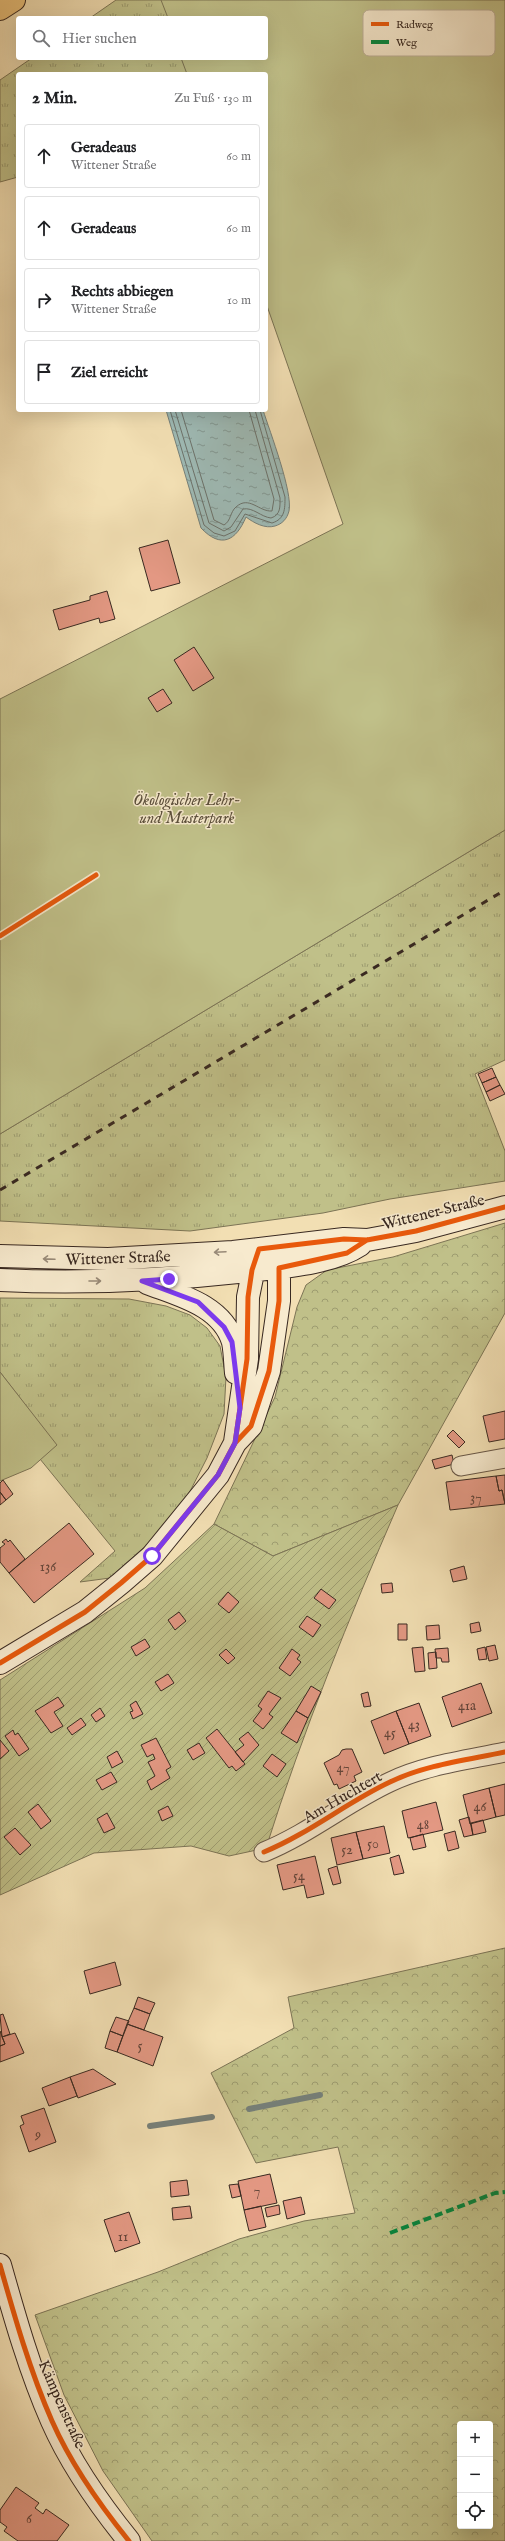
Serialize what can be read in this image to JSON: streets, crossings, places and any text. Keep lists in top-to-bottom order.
{
  "streets": {
    "main road": ["Wittener Straße", "Kämpenstraße"],
    "street": ["Am Huchtert"]
  },
  "parks": ["Ökologischer Lehr- und Musterpark"],
  "house_numbers": [
    "37",
    "136",
    "41a",
    "43",
    "45",
    "47",
    "46",
    "48",
    "50",
    "52",
    "54",
    "5",
    "9",
    "7",
    "11",
    "6"
  ],
  "legend": ["Radweg", "Weg"],
  "page": {
    "search": "Hier suchen",
    "heading": ["2 Min.", "Zu Fuß · 130 m"],
    "list": [
      ["Geradeaus", "Wittener Straße", "60 m"],
      ["Geradeaus", "60 m"],
      ["Rechts abbiegen", "Wittener Straße", "10 m"],
      "Ziel erreicht"
    ],
    "map_buttons": ["+", "−"]
  }
}
